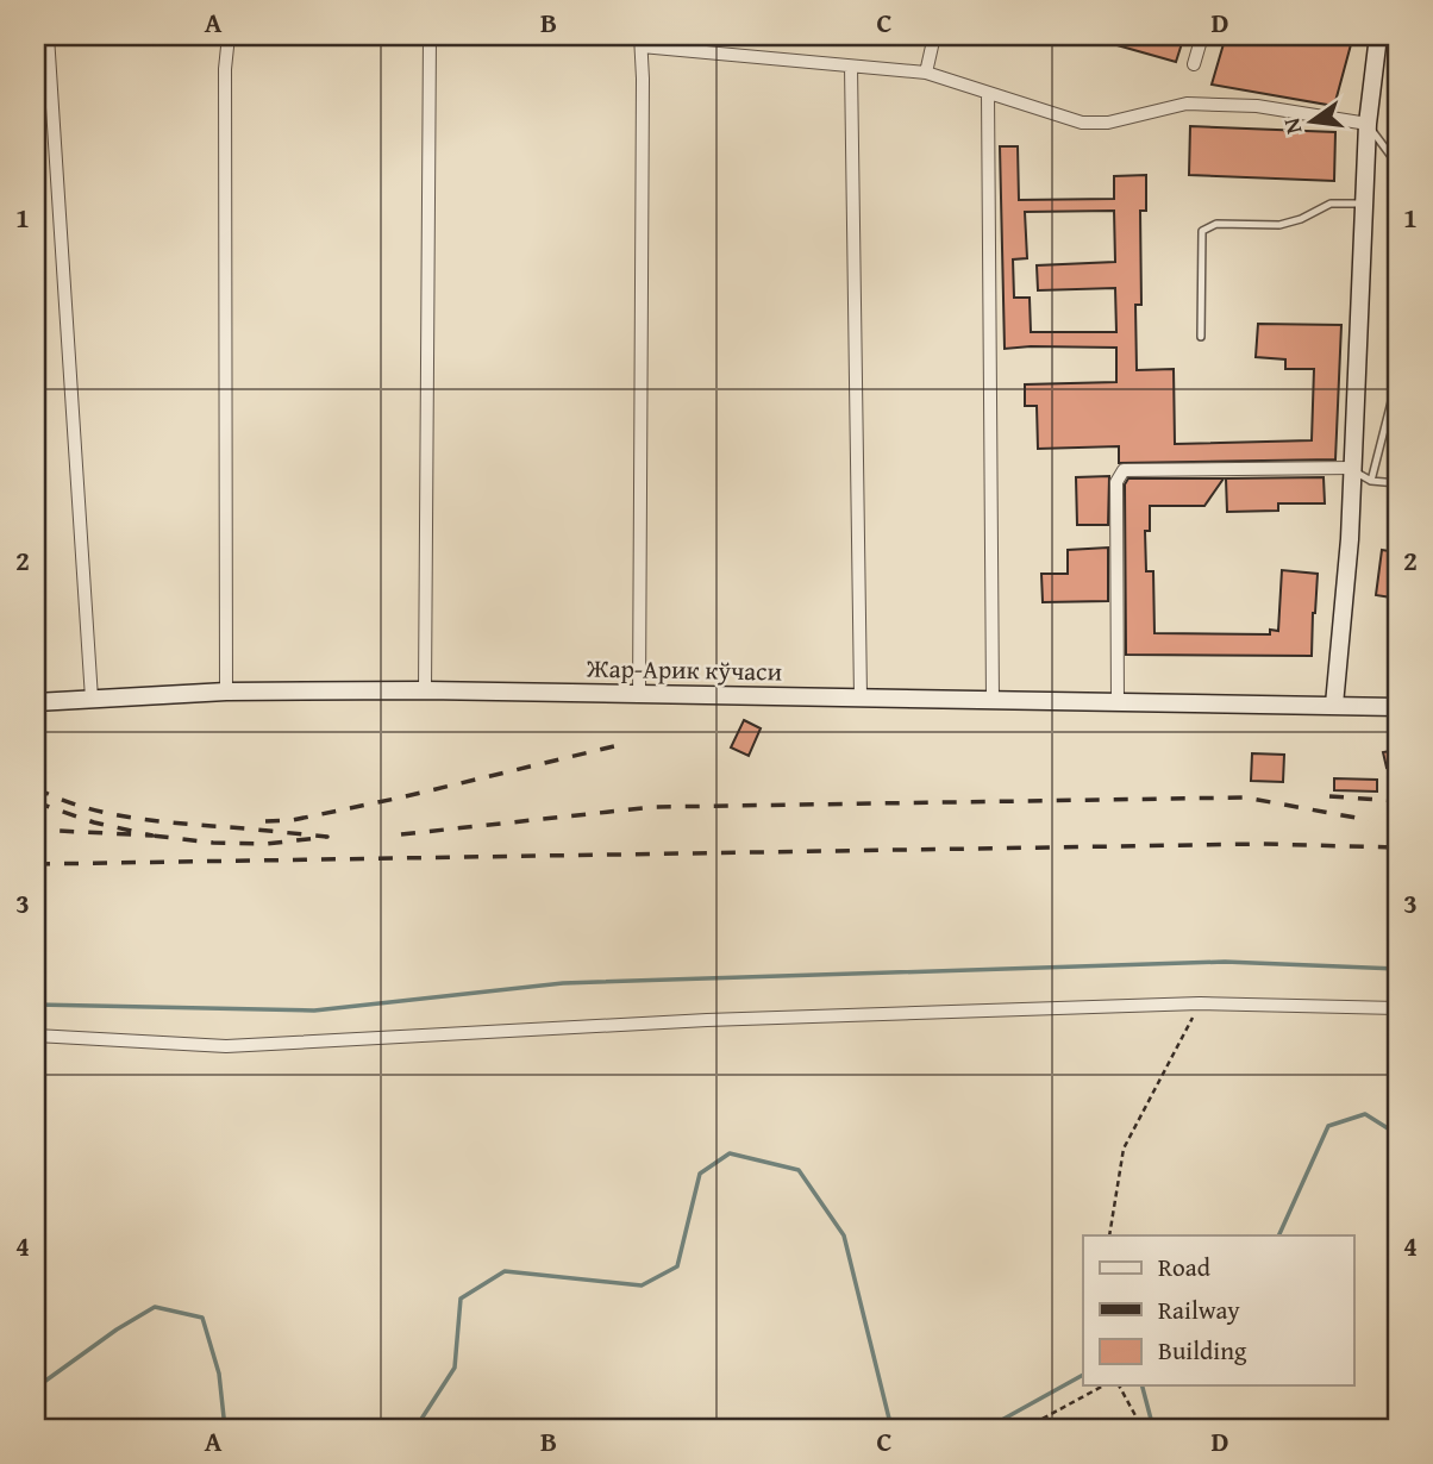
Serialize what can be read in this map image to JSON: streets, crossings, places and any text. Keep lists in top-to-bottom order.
{
  "streets": {
    "main road": ["Жар-Арик кўчаси"]
  },
  "legend": ["Road", "Railway", "Building"],
  "north": "left",
  "grid": {
    "columns": [
      "A",
      "B",
      "C",
      "D"
    ],
    "rows": [
      "1",
      "2",
      "3",
      "4"
    ]
  }
}
